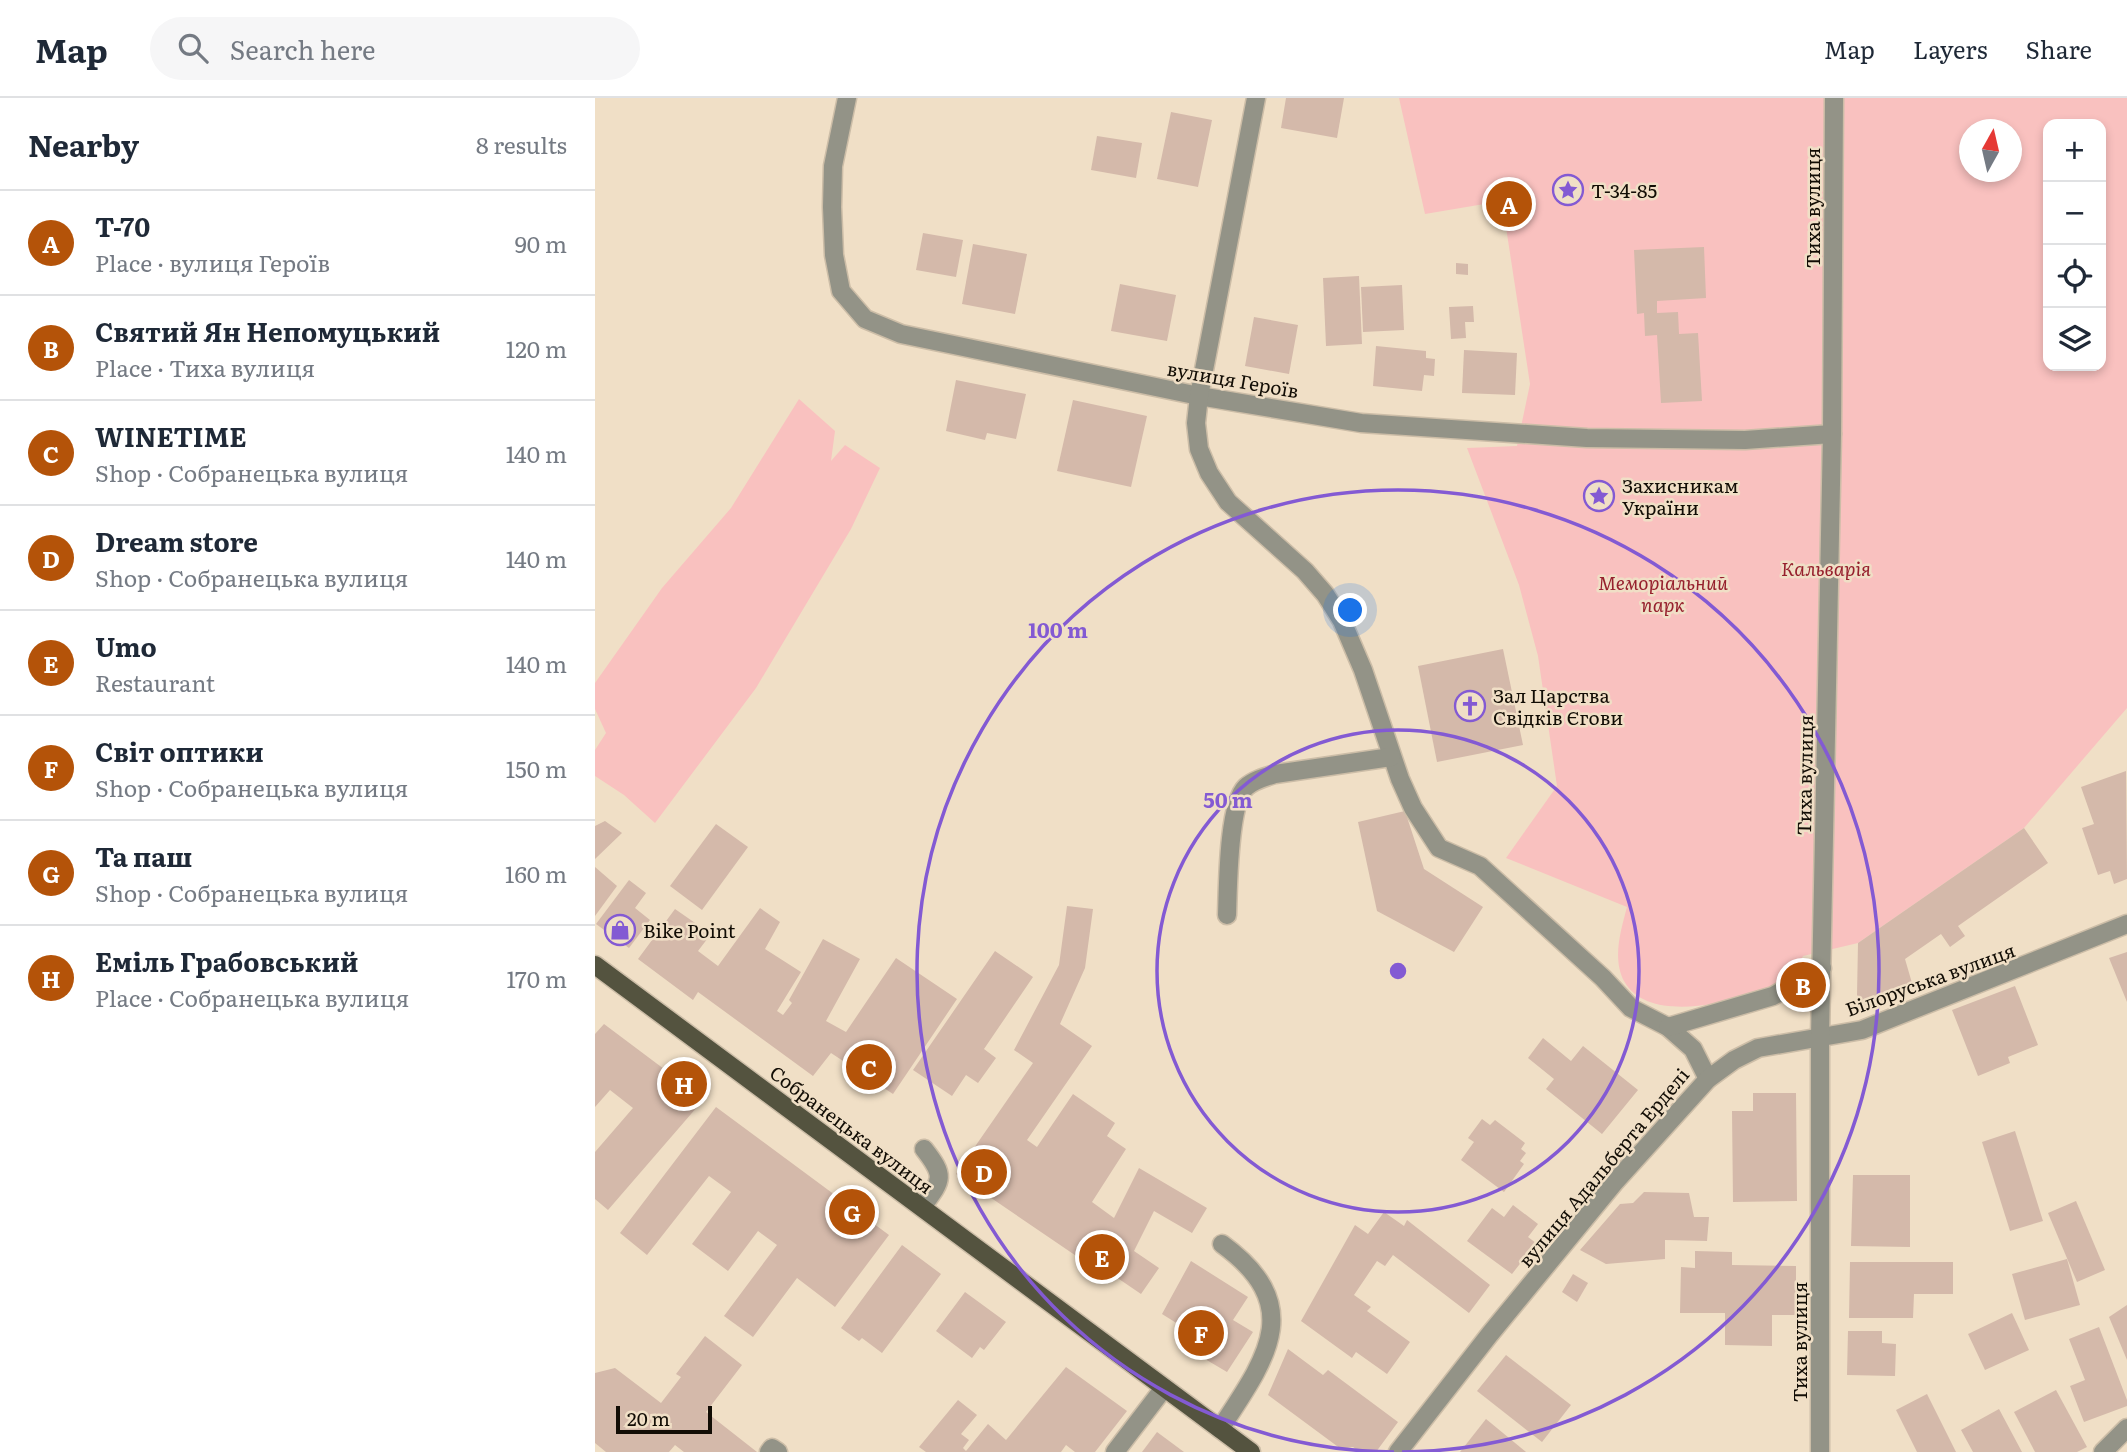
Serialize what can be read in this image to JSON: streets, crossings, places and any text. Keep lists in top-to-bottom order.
{
  "streets": {
    "main road": ["Собранецька вулиця"],
    "street": [
      "Тиха вулиця",
      "вулиця Героїв",
      "Білоруська вулиця",
      "вулиця Адальберта Ерделі"
    ]
  },
  "crossings": [
    ["Тиха вулиця", "вулиця Героїв"],
    ["Тиха вулиця", "Білоруська вулиця"],
    ["вулиця Героїв", "вулиця Адальберта Ерделі"],
    ["Білоруська вулиця", "вулиця Адальберта Ерделі"]
  ],
  "parks": ["Кальварія", "Меморіальний парк"],
  "places": {
    "place": ["Т-34-85", "Захисникам України"],
    "church": ["Зал Царства Свідків Єгови"],
    "shop": ["Bike Point"]
  },
  "scale_bar": "20 m",
  "north": "top",
  "page": {
    "header": "Map",
    "search": "Search here",
    "nav": ["Map", "Layers", "Share"],
    "heading": ["Nearby", "8 results"],
    "map_buttons": ["+", "−"],
    "pins": [
      "A",
      "B",
      "C",
      "H",
      "D",
      "G",
      "E",
      "F"
    ],
    "list": [
      {
        "mark": "A",
        "name": "Т-70",
        "note": "Place · вулиця Героїв",
        "value": "90 m"
      },
      {
        "mark": "B",
        "name": "Святий Ян Непомуцький",
        "note": "Place · Тиха вулиця",
        "value": "120 m"
      },
      {
        "mark": "C",
        "name": "WINETIME",
        "note": "Shop · Собранецька вулиця",
        "value": "140 m"
      },
      {
        "mark": "D",
        "name": "Dream store",
        "note": "Shop · Собранецька вулиця",
        "value": "140 m"
      },
      {
        "mark": "E",
        "name": "Umo",
        "note": "Restaurant",
        "value": "140 m"
      },
      {
        "mark": "F",
        "name": "Світ оптики",
        "note": "Shop · Собранецька вулиця",
        "value": "150 m"
      },
      {
        "mark": "G",
        "name": "Та паш",
        "note": "Shop · Собранецька вулиця",
        "value": "160 m"
      },
      {
        "mark": "H",
        "name": "Еміль Грабовський",
        "note": "Place · Собранецька вулиця",
        "value": "170 m"
      }
    ],
    "scale": "20 m"
  },
  "rings": ["100 m", "50 m"]
}
